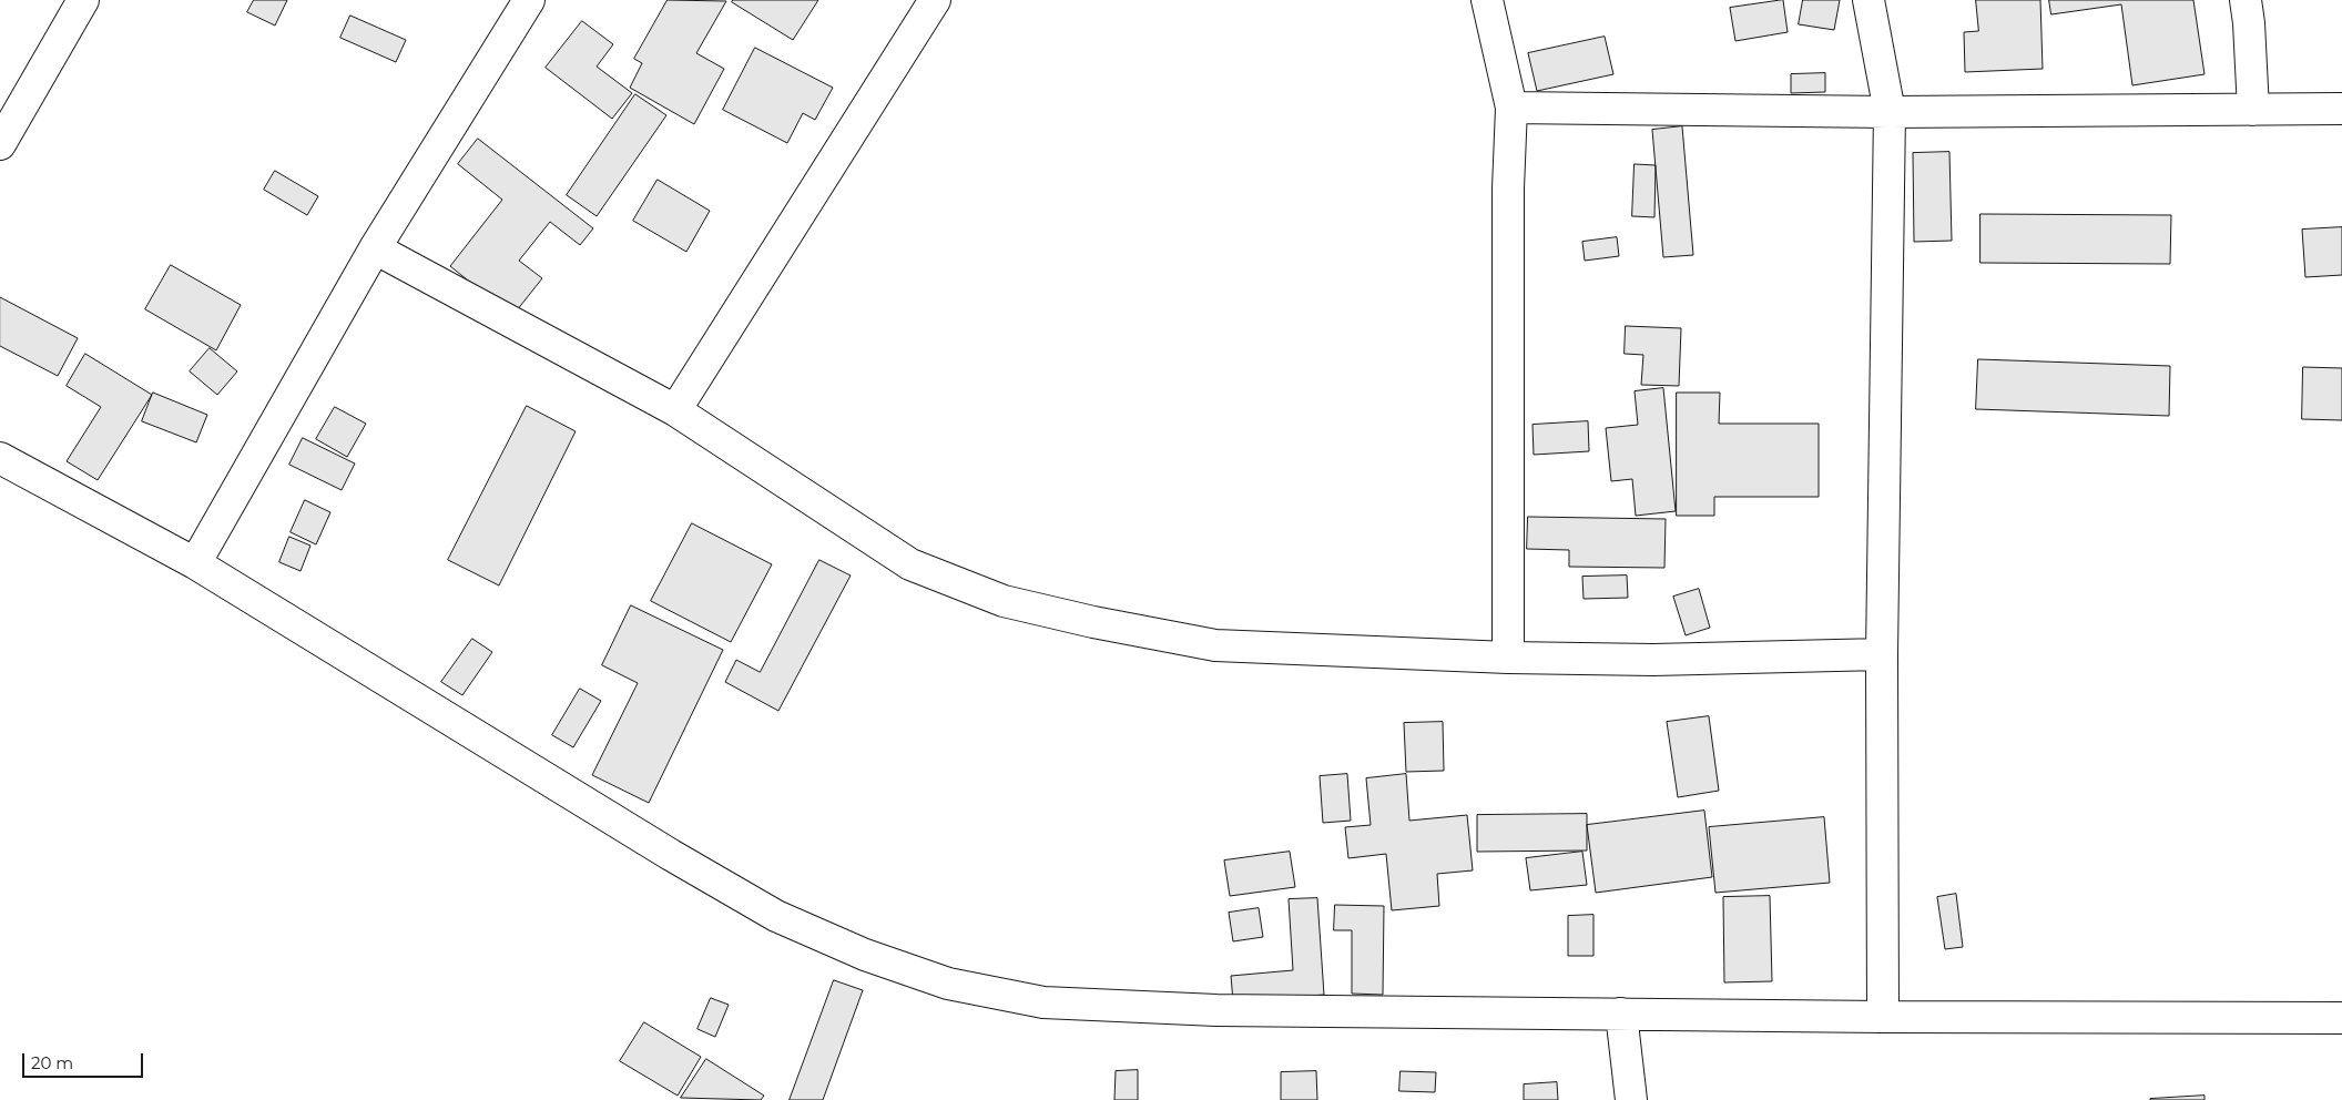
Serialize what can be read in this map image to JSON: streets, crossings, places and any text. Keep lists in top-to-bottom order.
{
  "scale_bar": "20 m"
}
